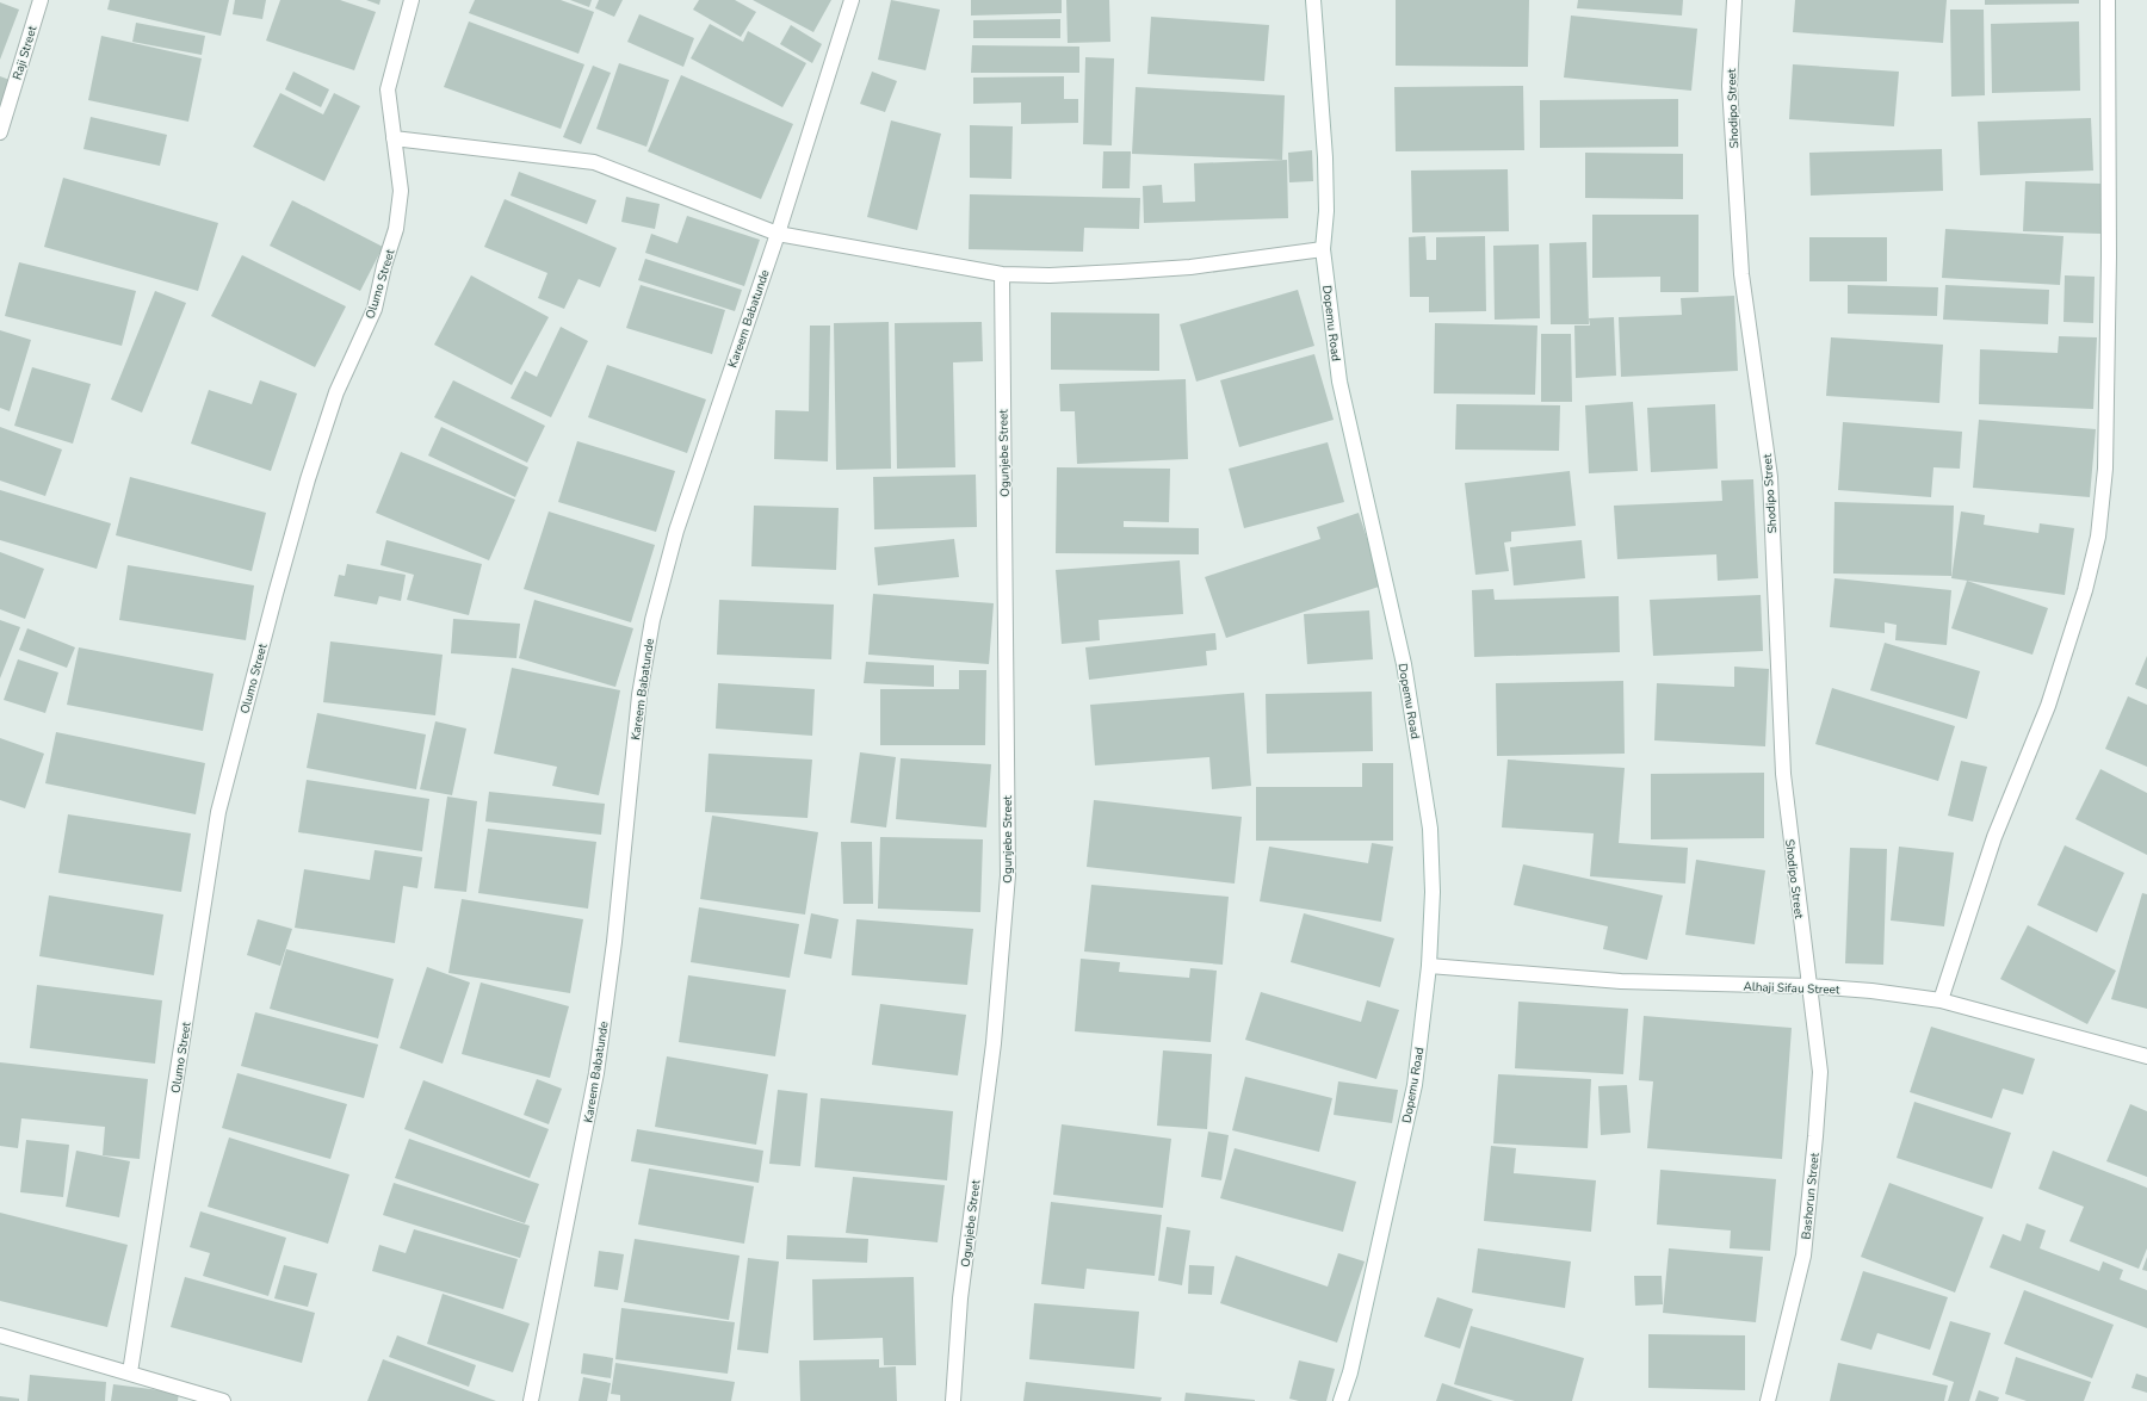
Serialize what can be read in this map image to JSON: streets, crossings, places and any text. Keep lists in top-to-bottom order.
{
  "streets": {
    "street": [
      "Raji Street",
      "Shodipo Street",
      "Olumo Street",
      "Kareem Babatunde",
      "Dopemu Road",
      "Ogunjebe Street",
      "Alhaji Sifau Street",
      "Bashorun Street"
    ]
  },
  "crossings": [
    ["Shodipo Street", "Alhaji Sifau Street"],
    ["Shodipo Street", "Bashorun Street"],
    ["Dopemu Road", "Alhaji Sifau Street"],
    ["Alhaji Sifau Street", "Bashorun Street"]
  ]
}
